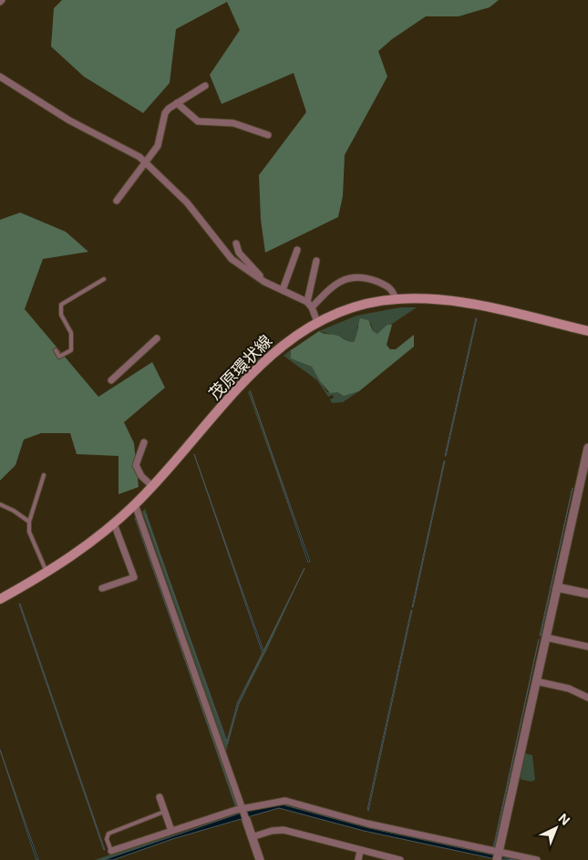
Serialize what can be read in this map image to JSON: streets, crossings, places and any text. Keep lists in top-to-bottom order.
{
  "streets": {
    "main road": ["茂原環状線"]
  },
  "north": "top right"
}
